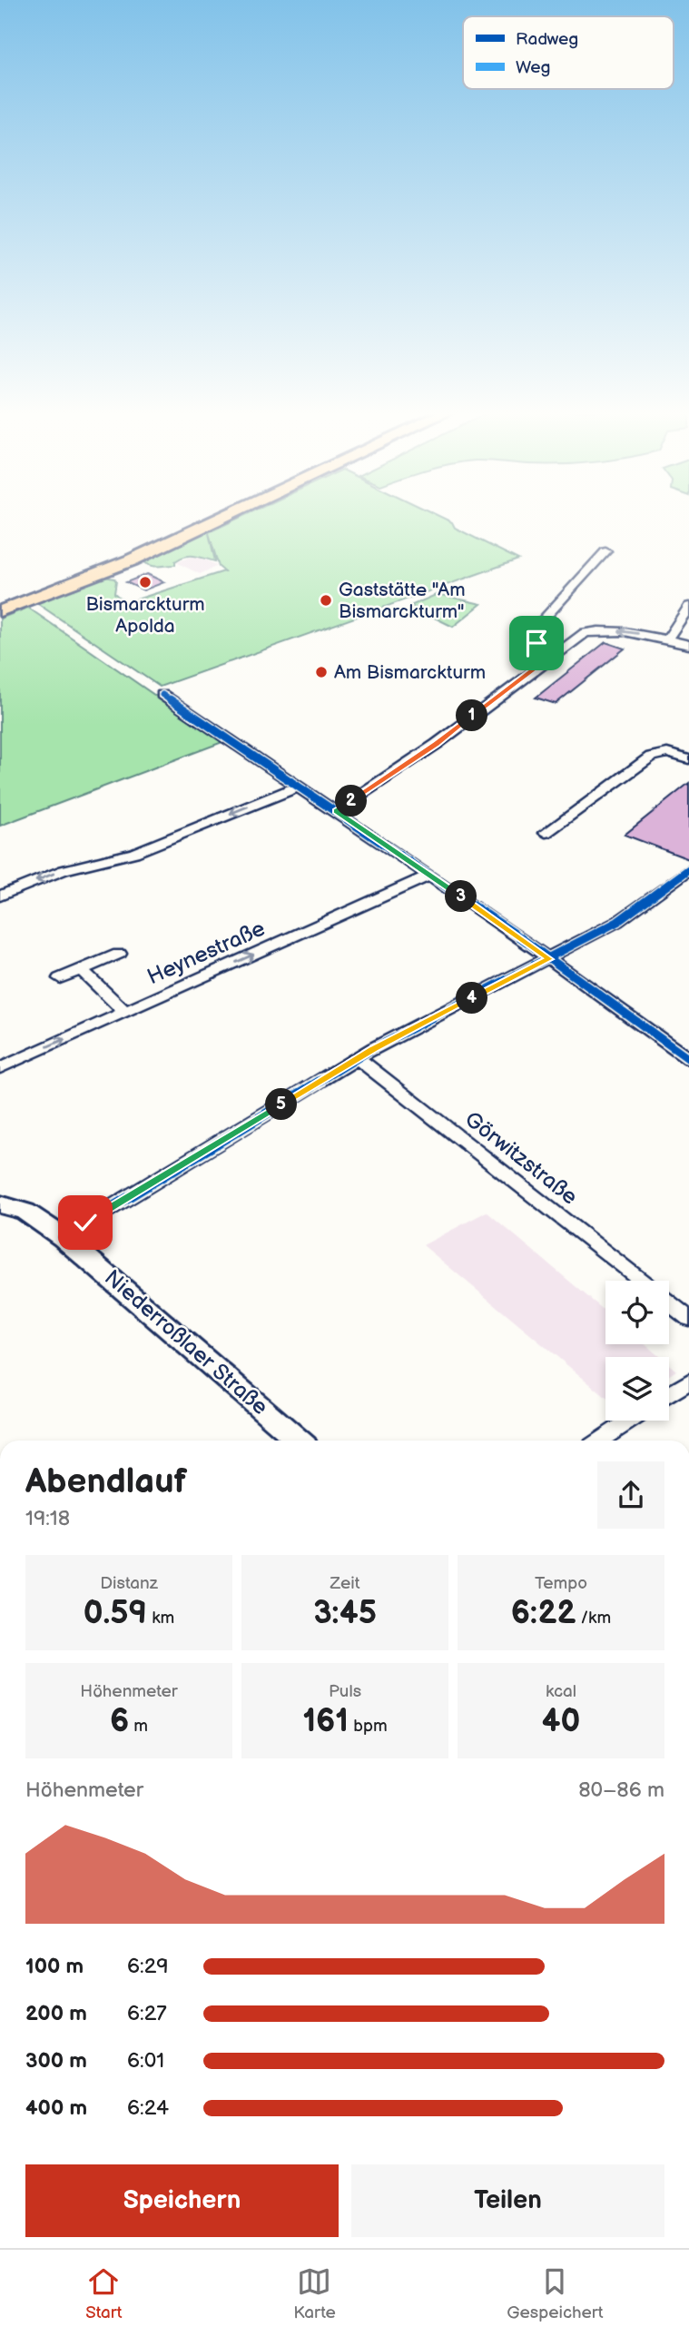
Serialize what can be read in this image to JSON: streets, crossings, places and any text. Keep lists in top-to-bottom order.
{
  "streets": {
    "main road": ["Niederroßlaer Straße"],
    "street": ["Heynestraße", "Görwitzstraße"]
  },
  "places": ["Bismarckturm Apolda", "Gaststätte \"Am Bismarckturm\"", "Am Bismarckturm"],
  "legend": ["Radweg", "Weg"],
  "page": {
    "pins": [
      "1",
      "2",
      "3",
      "4",
      "5"
    ],
    "heading": ["Abendlauf", "19:18"],
    "stats": [
      ["Distanz", "0.59 km"],
      ["Zeit", "3:45"],
      ["Tempo", "6:22 /km"],
      ["Höhenmeter", "6 m"],
      ["Puls", "161 bpm"],
      ["kcal", "40"]
    ],
    "chart": ["Höhenmeter", "80–86 m"],
    "list": [
      {
        "name": "100 m",
        "note": "6:29"
      },
      {
        "name": "200 m",
        "note": "6:27"
      },
      {
        "name": "300 m",
        "note": "6:01"
      },
      {
        "name": "400 m",
        "note": "6:24"
      }
    ],
    "buttons": ["Speichern", "Teilen"],
    "tabs": ["Start", "Karte", "Gespeichert"]
  }
}
